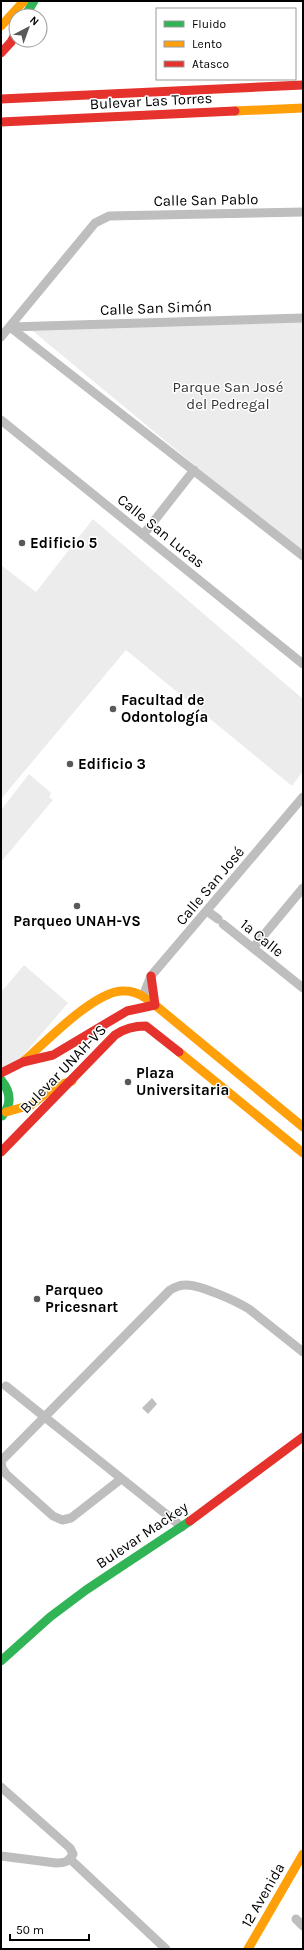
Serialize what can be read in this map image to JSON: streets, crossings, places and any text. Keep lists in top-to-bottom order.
{
  "streets": {
    "main road": [
      "Bulevar Las Torres",
      "Bulevar UNAH-VS",
      "Bulevar Mackey",
      "12 Avenida"
    ],
    "street": [
      "Calle San Pablo",
      "Calle San Simón",
      "Calle San Lucas",
      "Calle San José",
      "1a Calle"
    ]
  },
  "crossings": [
    ["Calle San Pablo", "Calle San Simón"],
    ["Calle San José", "1a Calle"]
  ],
  "parks": ["Parque San José del Pedregal"],
  "places": [
    "Edificio 5",
    "Facultad de Odontología",
    "Edificio 3",
    "Parqueo UNAH-VS",
    "Plaza Universitaria",
    "Parqueo Pricesnart"
  ],
  "legend": ["Fluido", "Lento", "Atasco"],
  "scale_bar": "50 m",
  "north": "top right"
}
